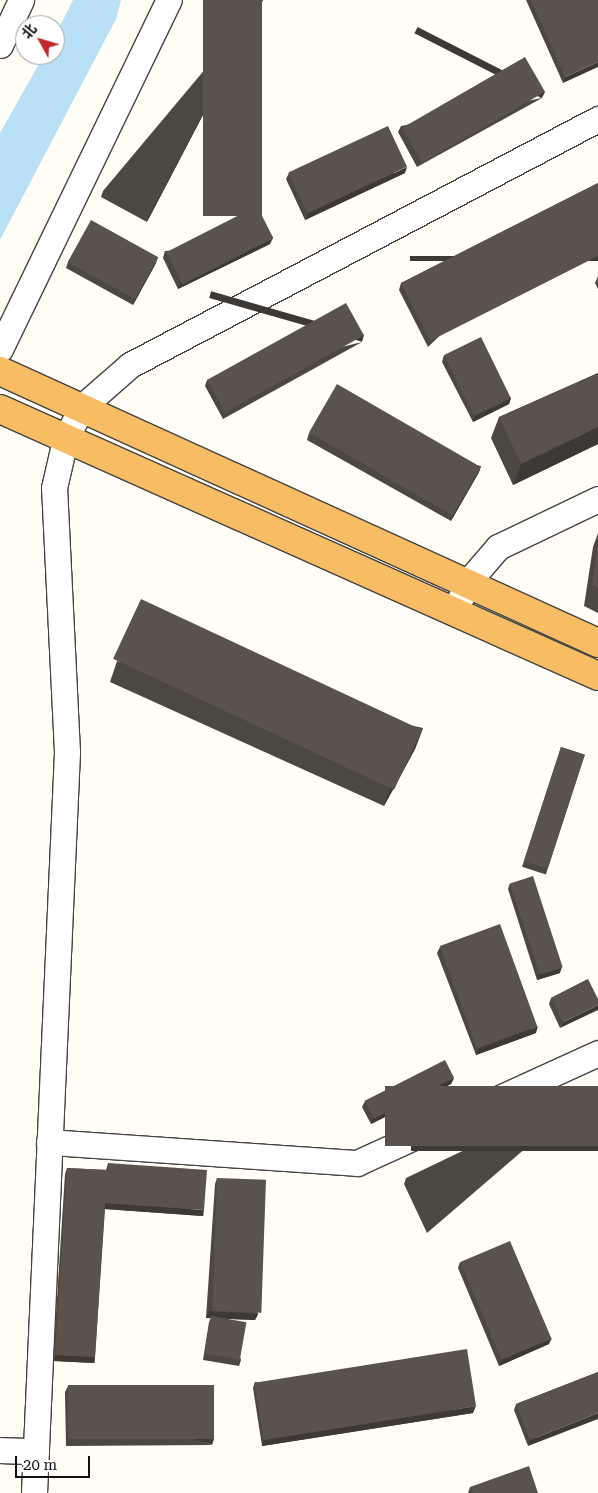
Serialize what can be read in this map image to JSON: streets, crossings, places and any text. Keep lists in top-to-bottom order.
{
  "scale_bar": "20 m",
  "north": "top left"
}
